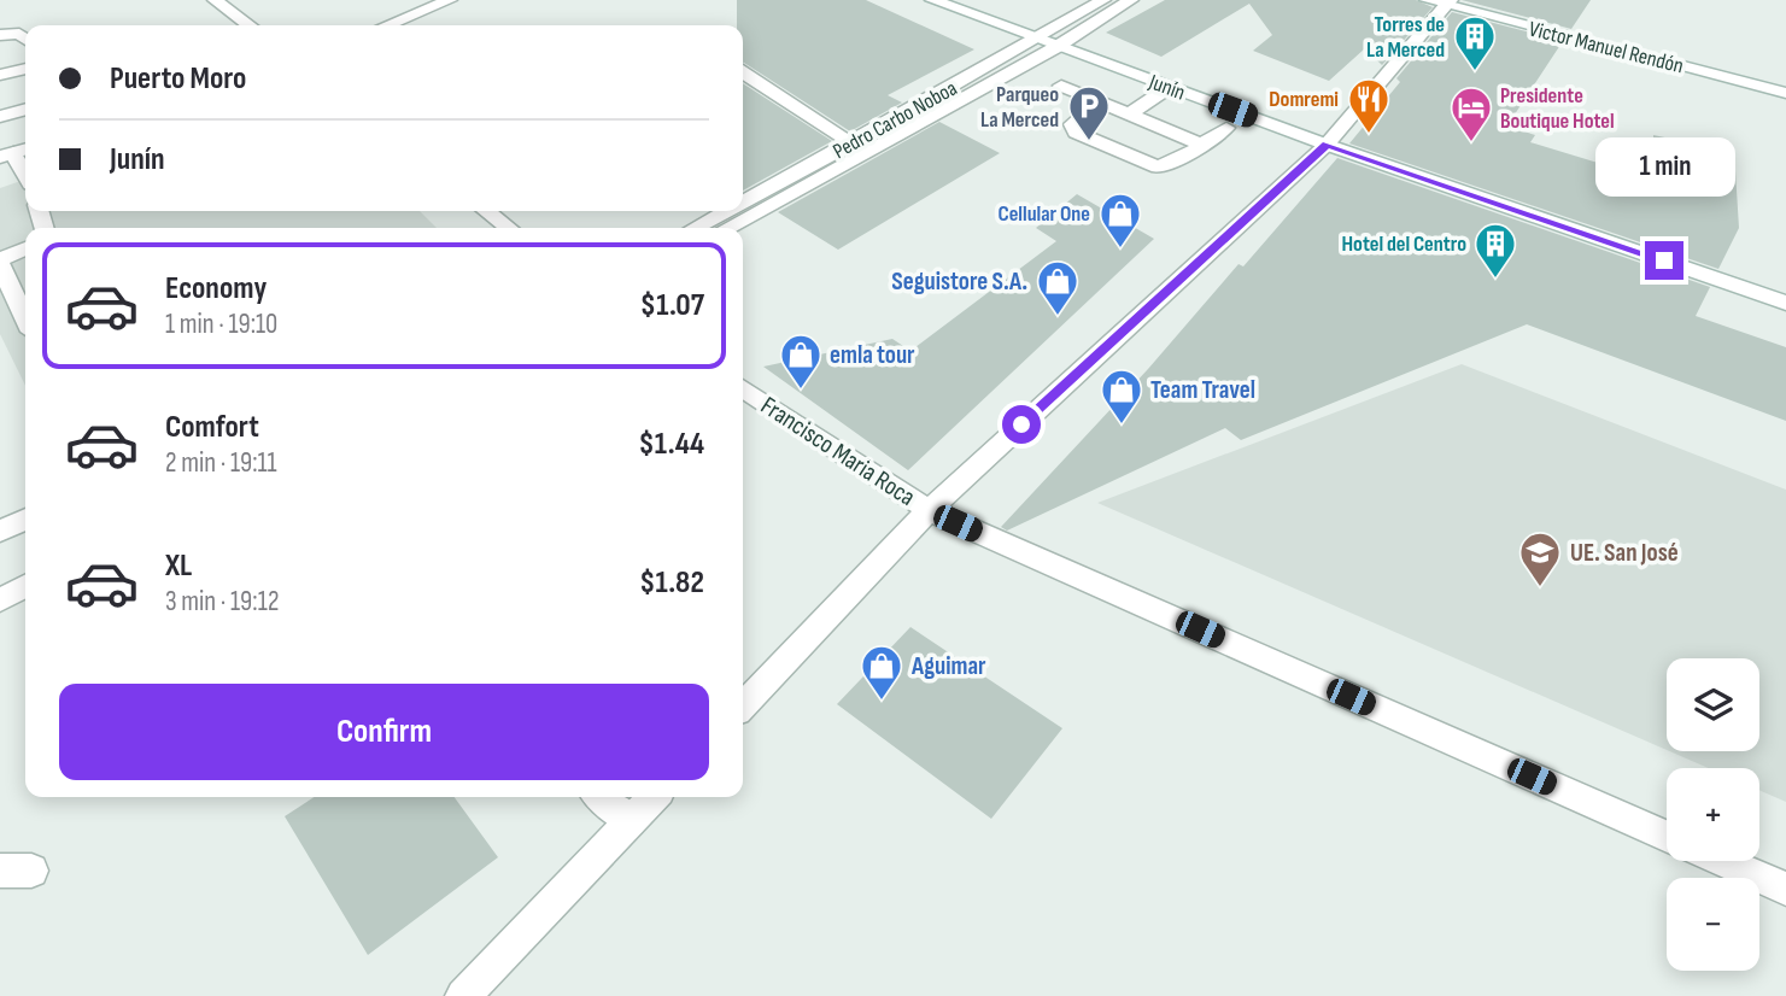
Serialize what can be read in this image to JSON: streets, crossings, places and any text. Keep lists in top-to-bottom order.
{
  "streets": {
    "street": [
      "Victor Manuel Rendón",
      "Junín",
      "Pedro Carbo Noboa",
      "Francisco Maria Roca"
    ]
  },
  "crossings": [
    ["Junín", "Pedro Carbo Noboa"]
  ],
  "places": {
    "building": ["Torres de La Merced", "Hotel del Centro"],
    "restaurant": ["Domremi"],
    "parking": ["Parqueo La Merced"],
    "hotel": ["Presidente Boutique Hotel"],
    "shop": [
      "Cellular One",
      "Seguistore S.A.",
      "emla tour",
      "Team Travel",
      "Aguimar"
    ],
    "school or university": ["UE. San José"]
  },
  "page": {
    "banner": ["Puerto Moro", "Junín"],
    "bubble": "1 min",
    "list": [
      {
        "name": "Economy",
        "note": "1 min · 19:10",
        "value": "$1.07"
      },
      {
        "name": "Comfort",
        "note": "2 min · 19:11",
        "value": "$1.44"
      },
      {
        "name": "XL",
        "note": "3 min · 19:12",
        "value": "$1.82"
      }
    ],
    "map_buttons": ["+", "−"],
    "buttons": "Confirm"
  }
}
